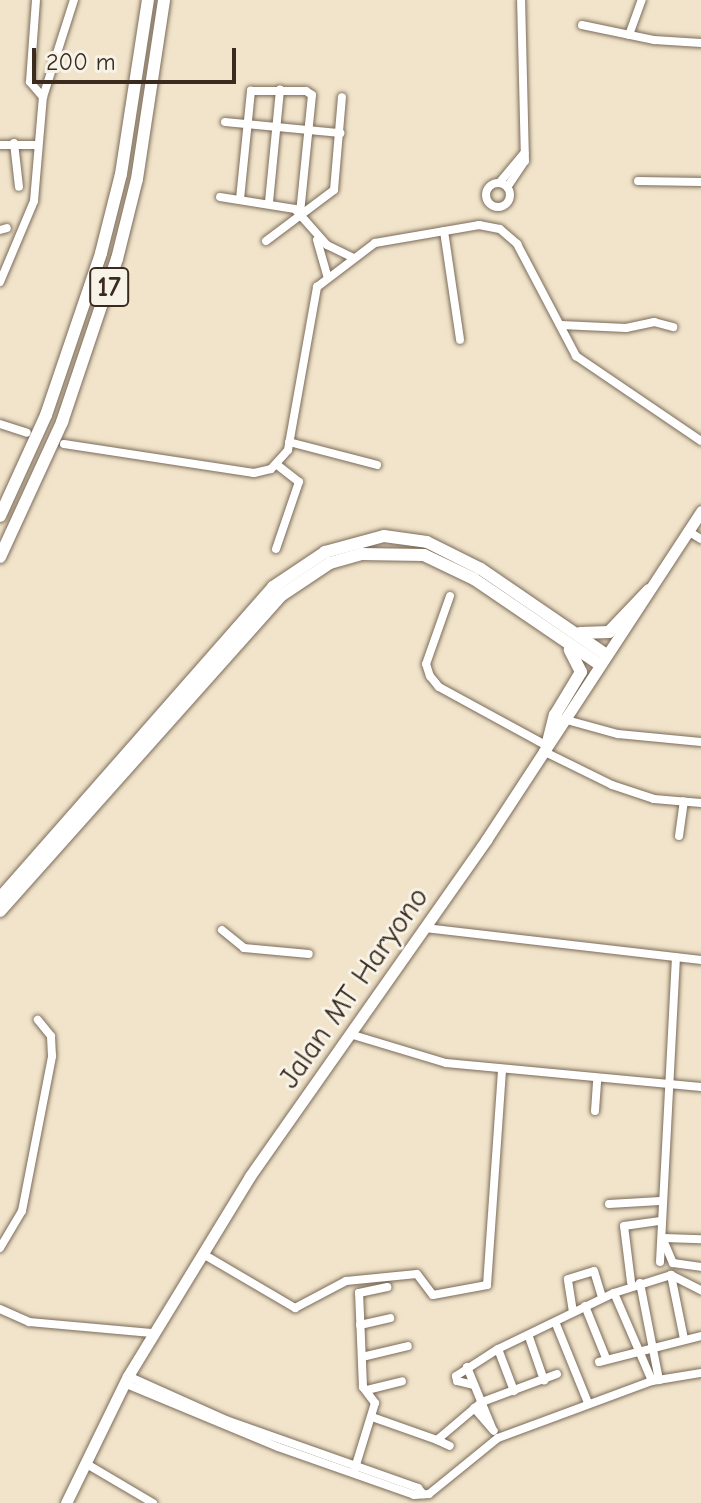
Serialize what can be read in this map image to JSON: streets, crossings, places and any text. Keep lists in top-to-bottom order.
{
  "streets": {
    "highway": ["17"],
    "main road": ["Jalan MT Haryono"]
  },
  "scale_bar": "200 m"
}
